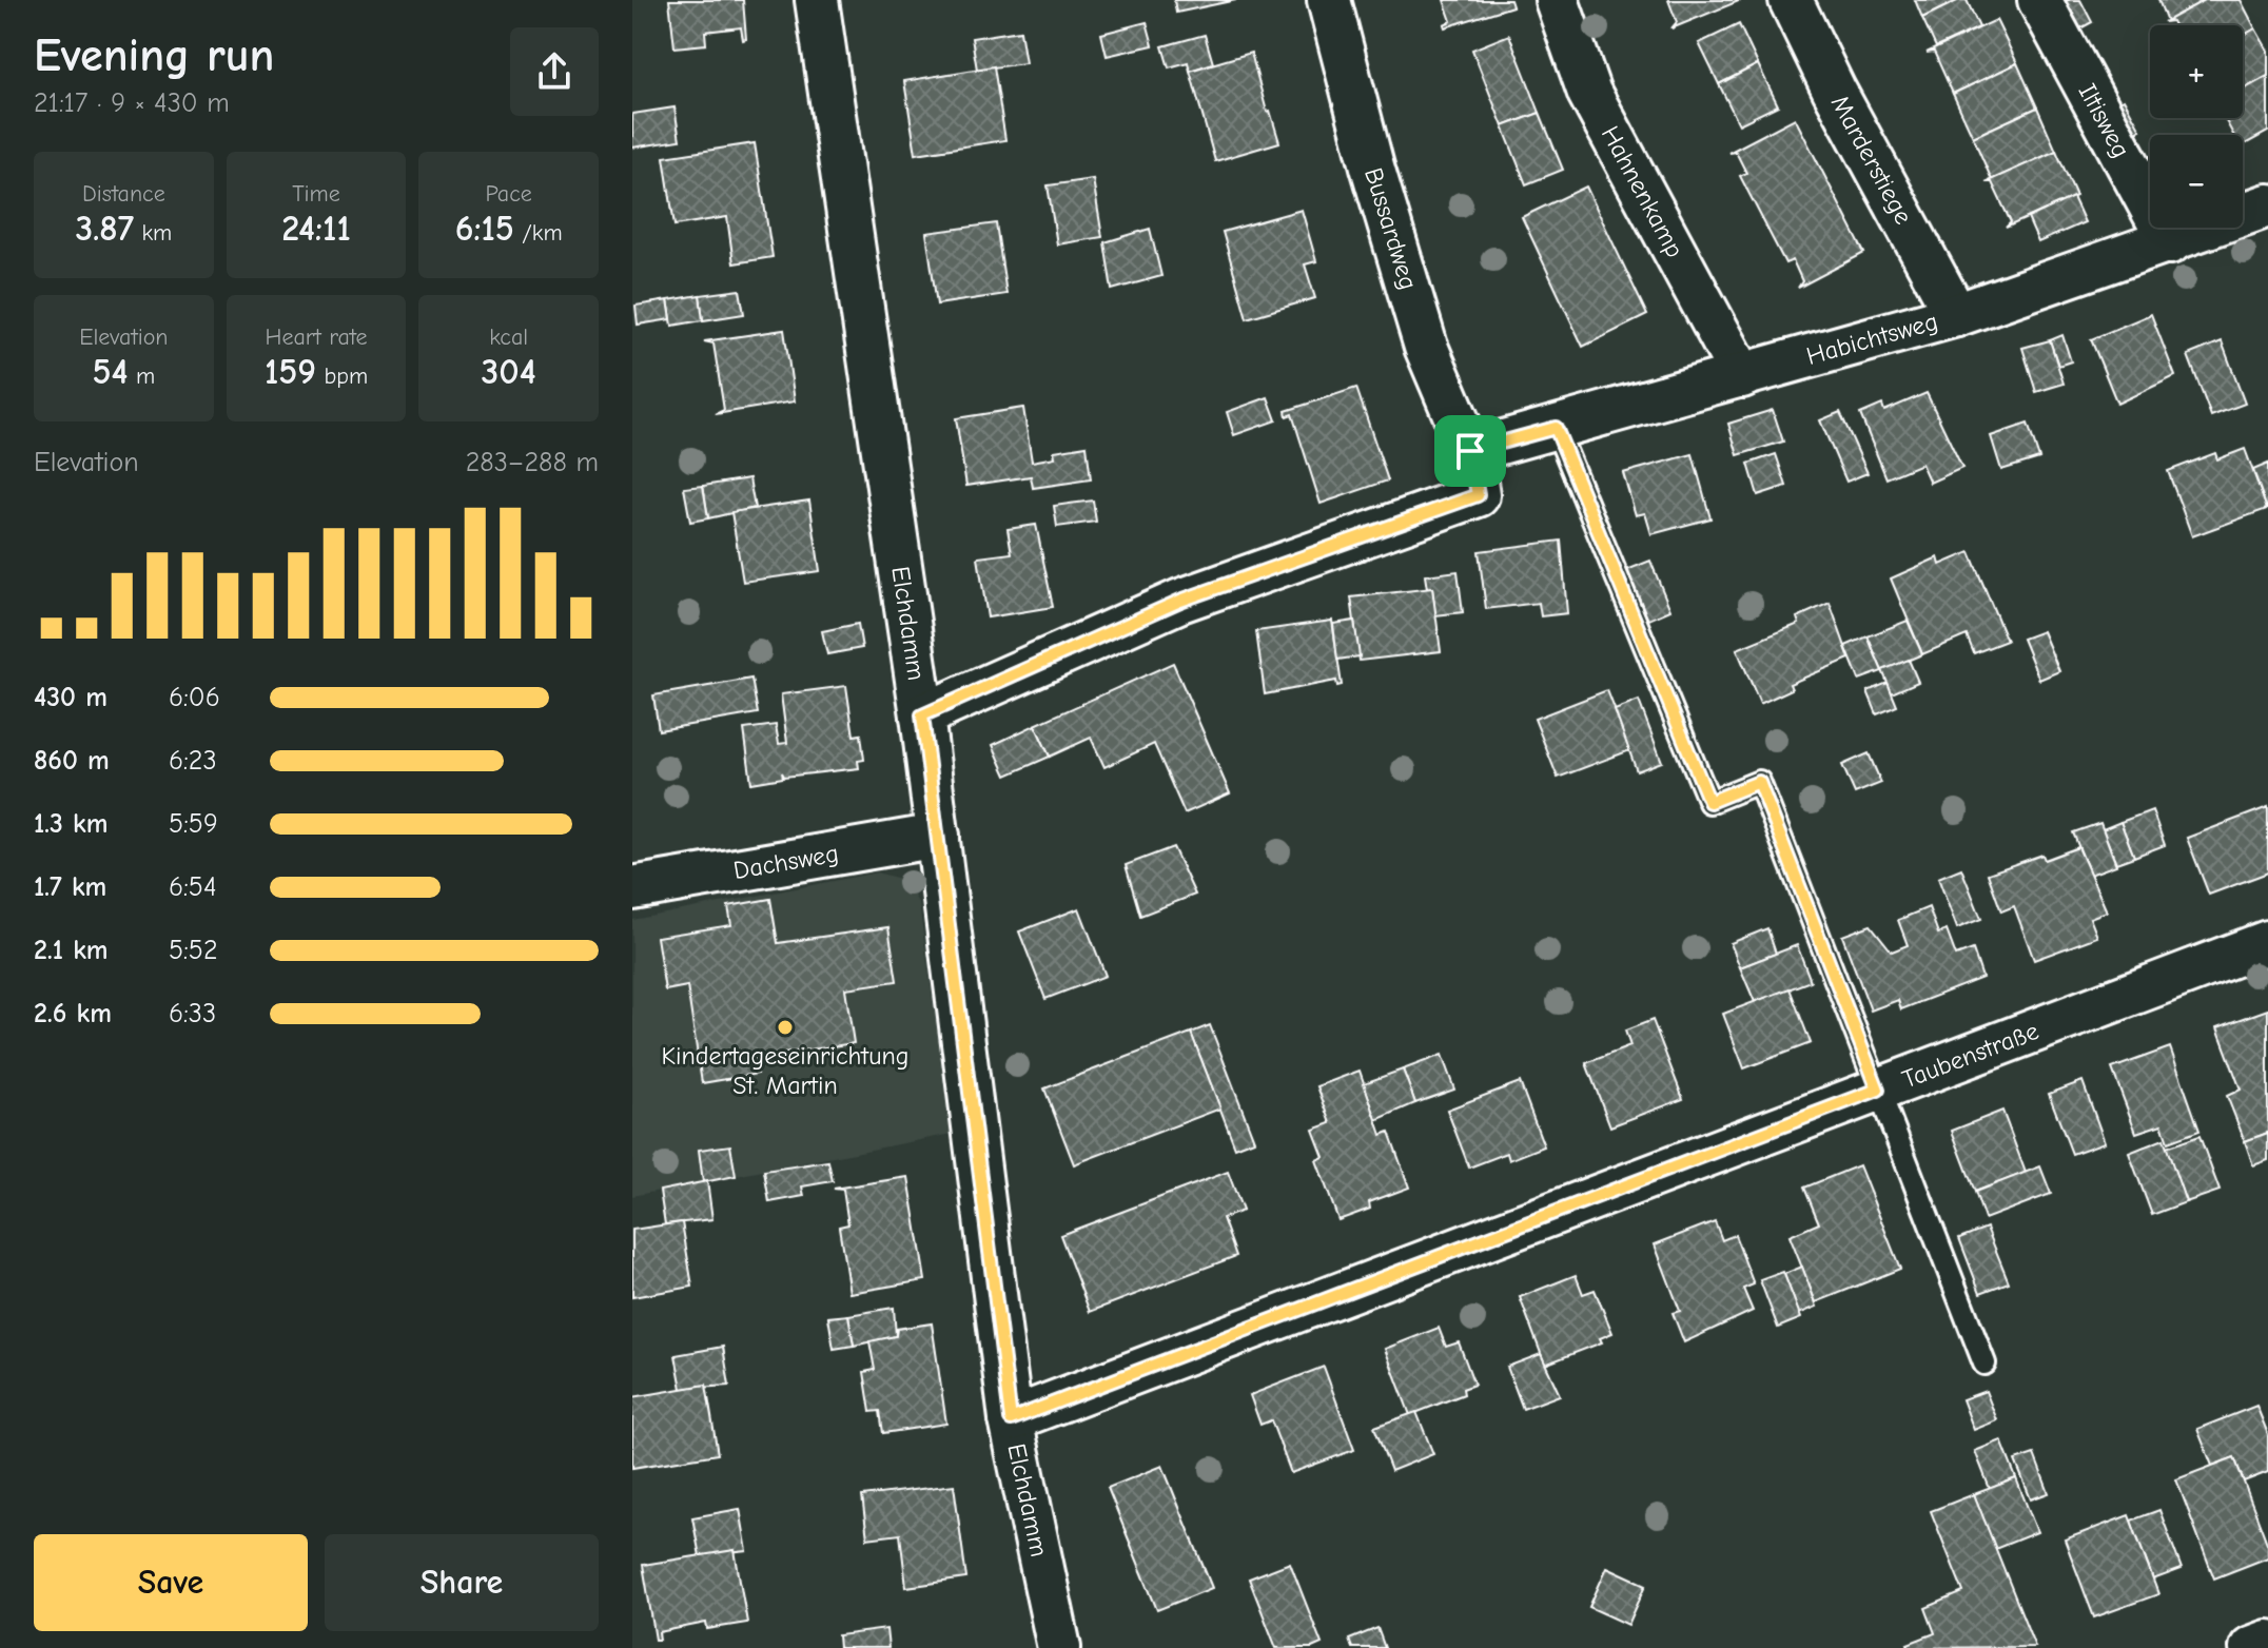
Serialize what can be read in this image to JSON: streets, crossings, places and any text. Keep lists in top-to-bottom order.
{
  "streets": {
    "street": [
      "Iltisweg",
      "Marderstiege",
      "Hahnenkamp",
      "Bussardweg",
      "Habichtsweg",
      "Elchdamm",
      "Dachsweg",
      "Taubenstraße"
    ]
  },
  "crossings": [
    ["Iltisweg", "Habichtsweg"],
    ["Marderstiege", "Habichtsweg"],
    ["Hahnenkamp", "Habichtsweg"],
    ["Bussardweg", "Habichtsweg"],
    ["Bussardweg", "Elchdamm"],
    ["Elchdamm", "Dachsweg"],
    ["Elchdamm", "Taubenstraße"]
  ],
  "places": ["Kindertageseinrichtung St. Martin"],
  "page": {
    "heading": ["Evening run", "21:17 · 9 × 430 m"],
    "map_buttons": ["+", "−"],
    "stats": [
      ["Distance", "3.87 km"],
      ["Time", "24:11"],
      ["Pace", "6:15 /km"],
      ["Elevation", "54 m"],
      ["Heart rate", "159 bpm"],
      ["kcal", "304"]
    ],
    "chart": ["Elevation", "283–288 m"],
    "list": [
      {
        "name": "430 m",
        "note": "6:06"
      },
      {
        "name": "860 m",
        "note": "6:23"
      },
      {
        "name": "1.3 km",
        "note": "5:59"
      },
      {
        "name": "1.7 km",
        "note": "6:54"
      },
      {
        "name": "2.1 km",
        "note": "5:52"
      },
      {
        "name": "2.6 km",
        "note": "6:33"
      }
    ],
    "buttons": ["Save", "Share"]
  }
}
